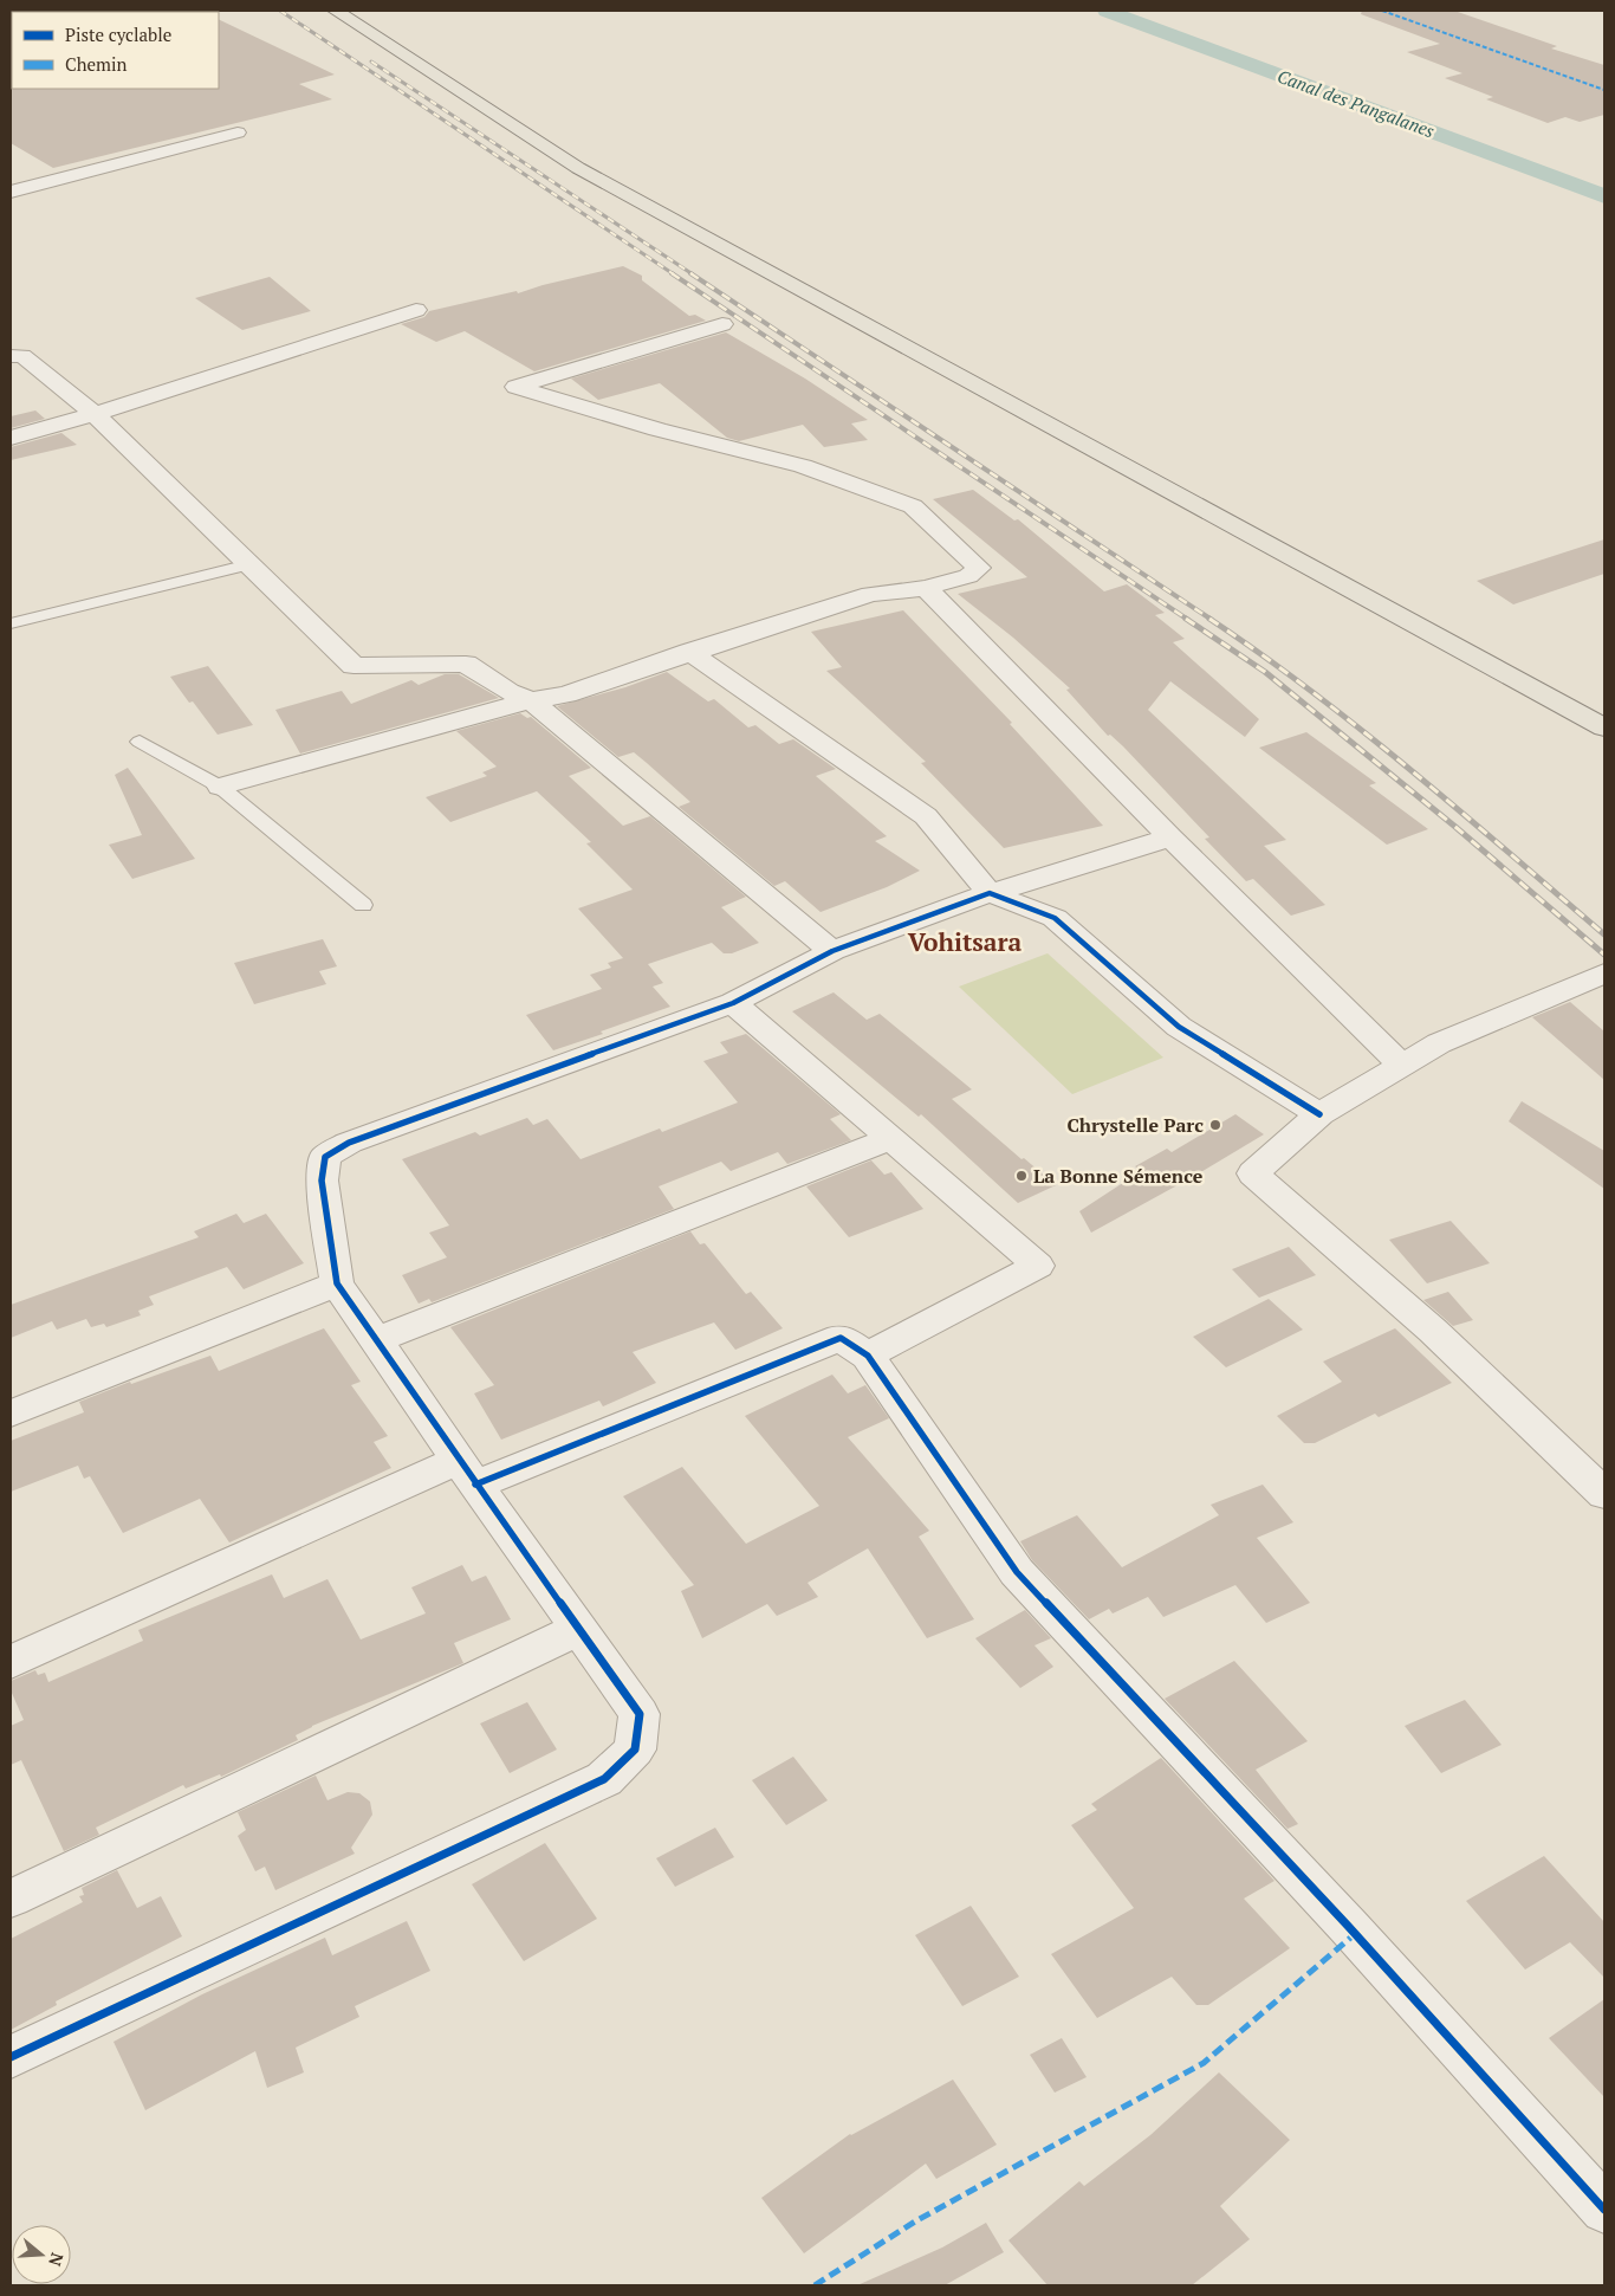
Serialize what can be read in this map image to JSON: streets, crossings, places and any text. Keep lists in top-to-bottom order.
{
  "districts": ["Vohitsara"],
  "water": ["Canal des Pangalanes"],
  "places": ["Chrystelle Parc", "La Bonne Sémence"],
  "legend": ["Piste cyclable", "Chemin"],
  "north": "right"
}
